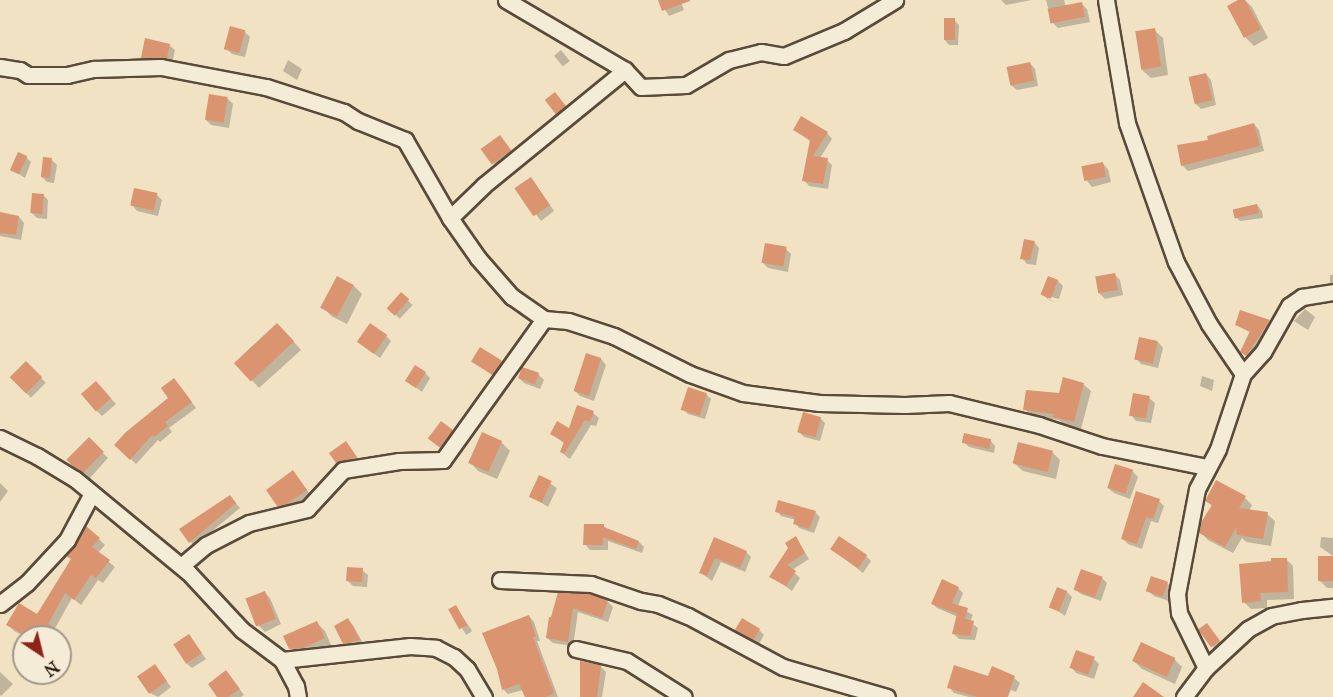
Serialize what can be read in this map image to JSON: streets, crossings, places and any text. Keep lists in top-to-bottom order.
{
  "north": "bottom right"
}
